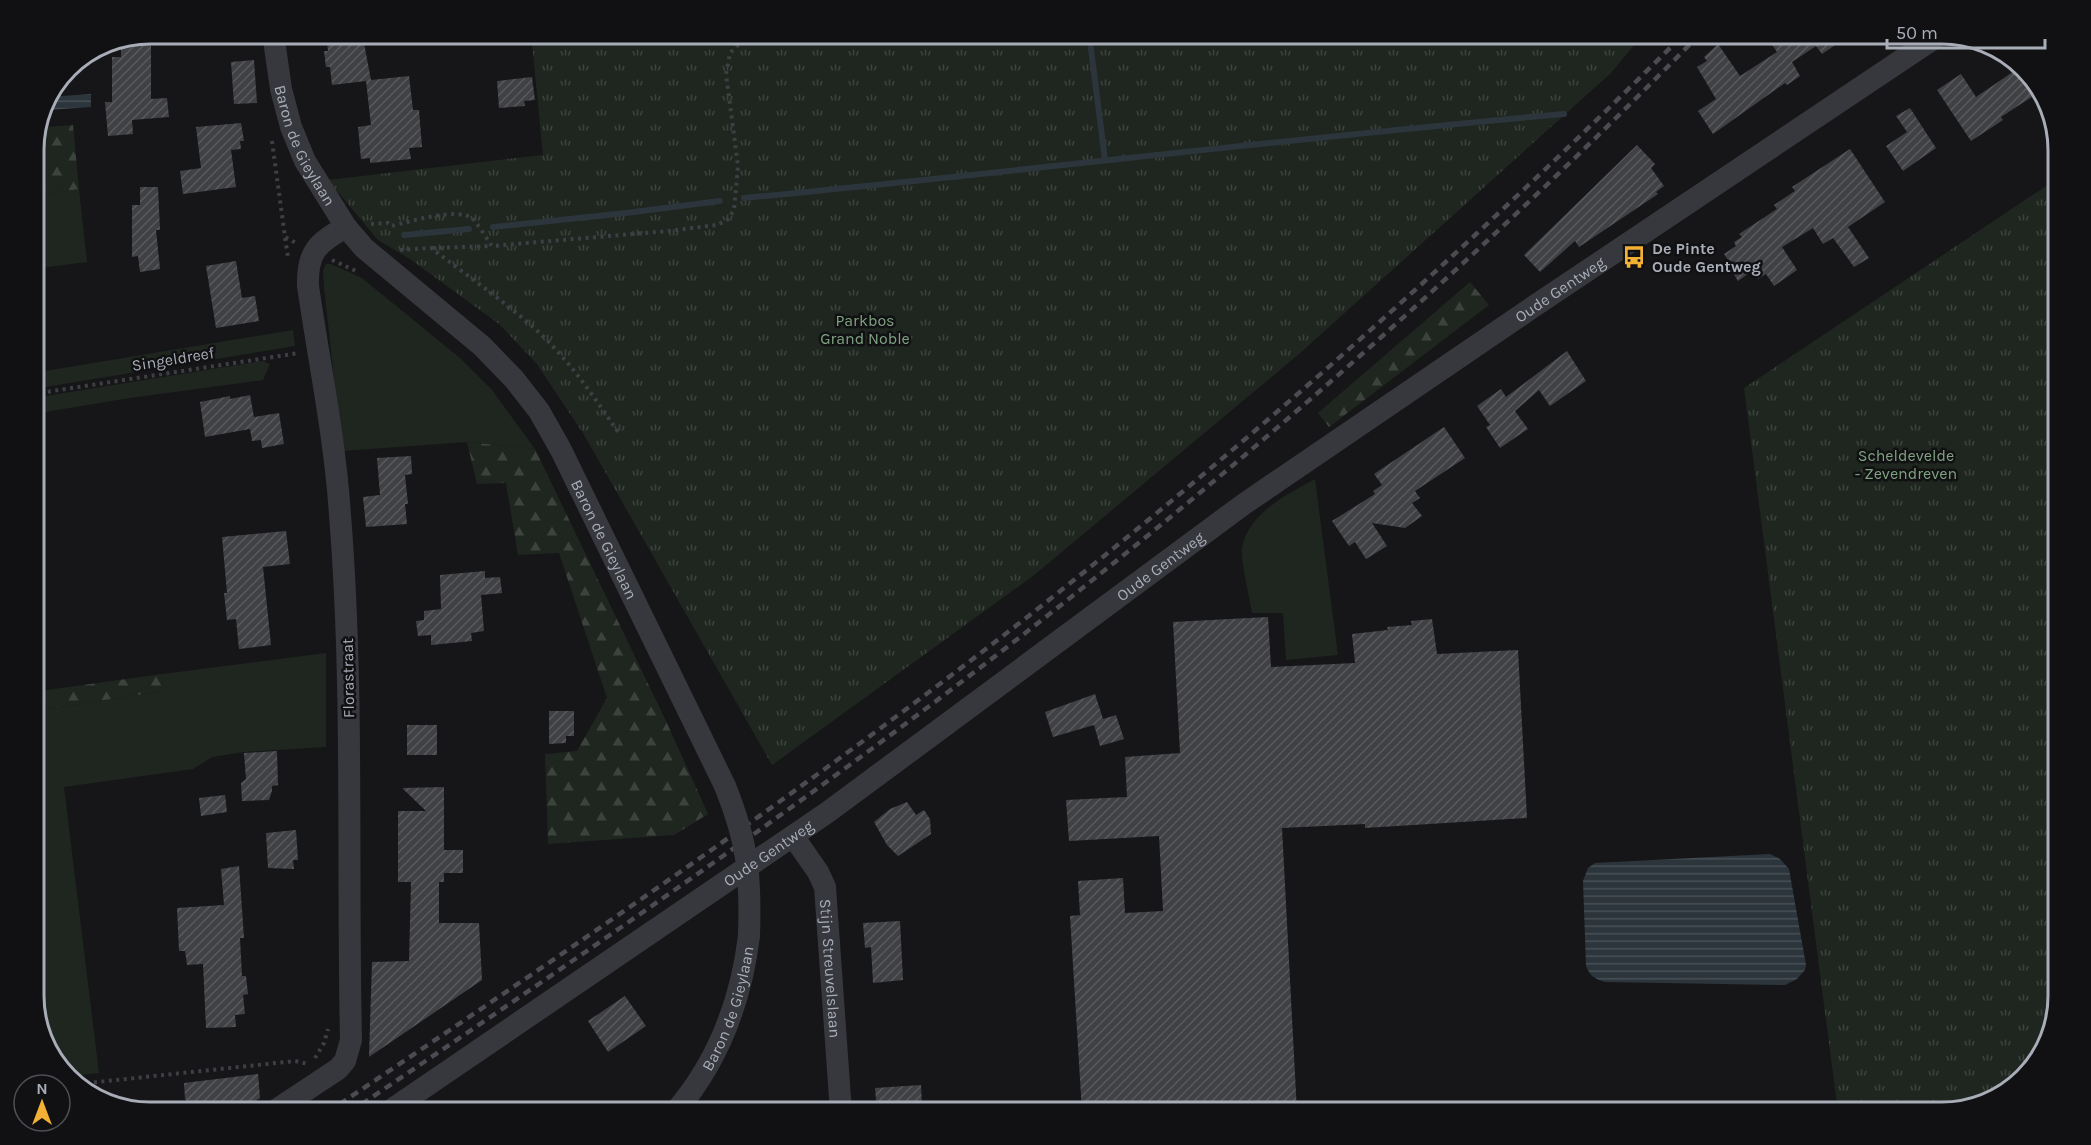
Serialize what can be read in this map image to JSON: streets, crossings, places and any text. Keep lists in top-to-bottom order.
{
  "streets": {
    "street": [
      "Baron de Gieylaan",
      "Oude Gentweg",
      "Florastraat",
      "Stijn Streuvelslaan"
    ],
    "path": ["Singeldreef"]
  },
  "crossings": [
    ["Oude Gentweg", "Stijn Streuvelslaan"]
  ],
  "parks": ["Parkbos Grand Noble", "Scheldevelde - Zevendreven"],
  "places": {
    "bus stop": ["De Pinte Oude Gentweg"]
  },
  "scale_bar": "50 m",
  "north": "top"
}
